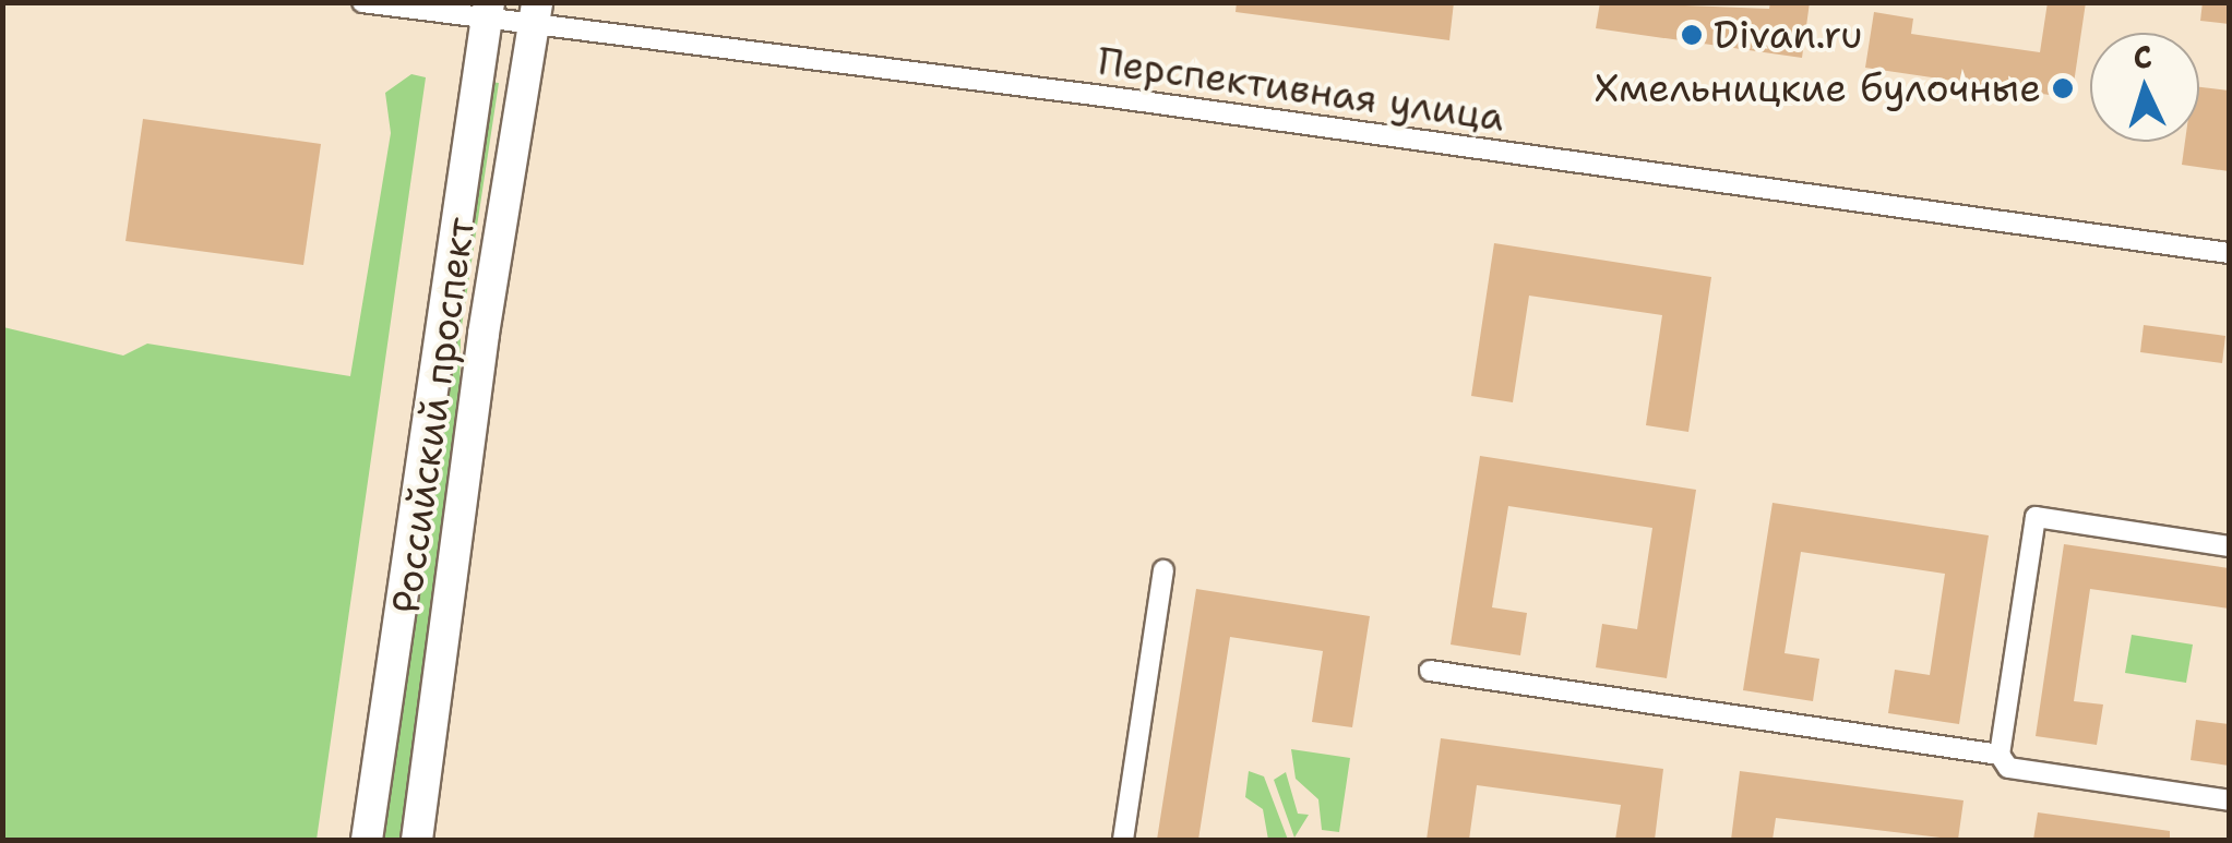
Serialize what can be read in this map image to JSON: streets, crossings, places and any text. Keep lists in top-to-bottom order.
{
  "streets": {
    "main road": ["Российский проспект"],
    "street": ["Перспективная улица"]
  },
  "crossings": [
    ["Перспективная улица", "Российский проспект"]
  ],
  "places": ["Divan.ru", "Хмельницкие булочные"],
  "north": "top"
}
